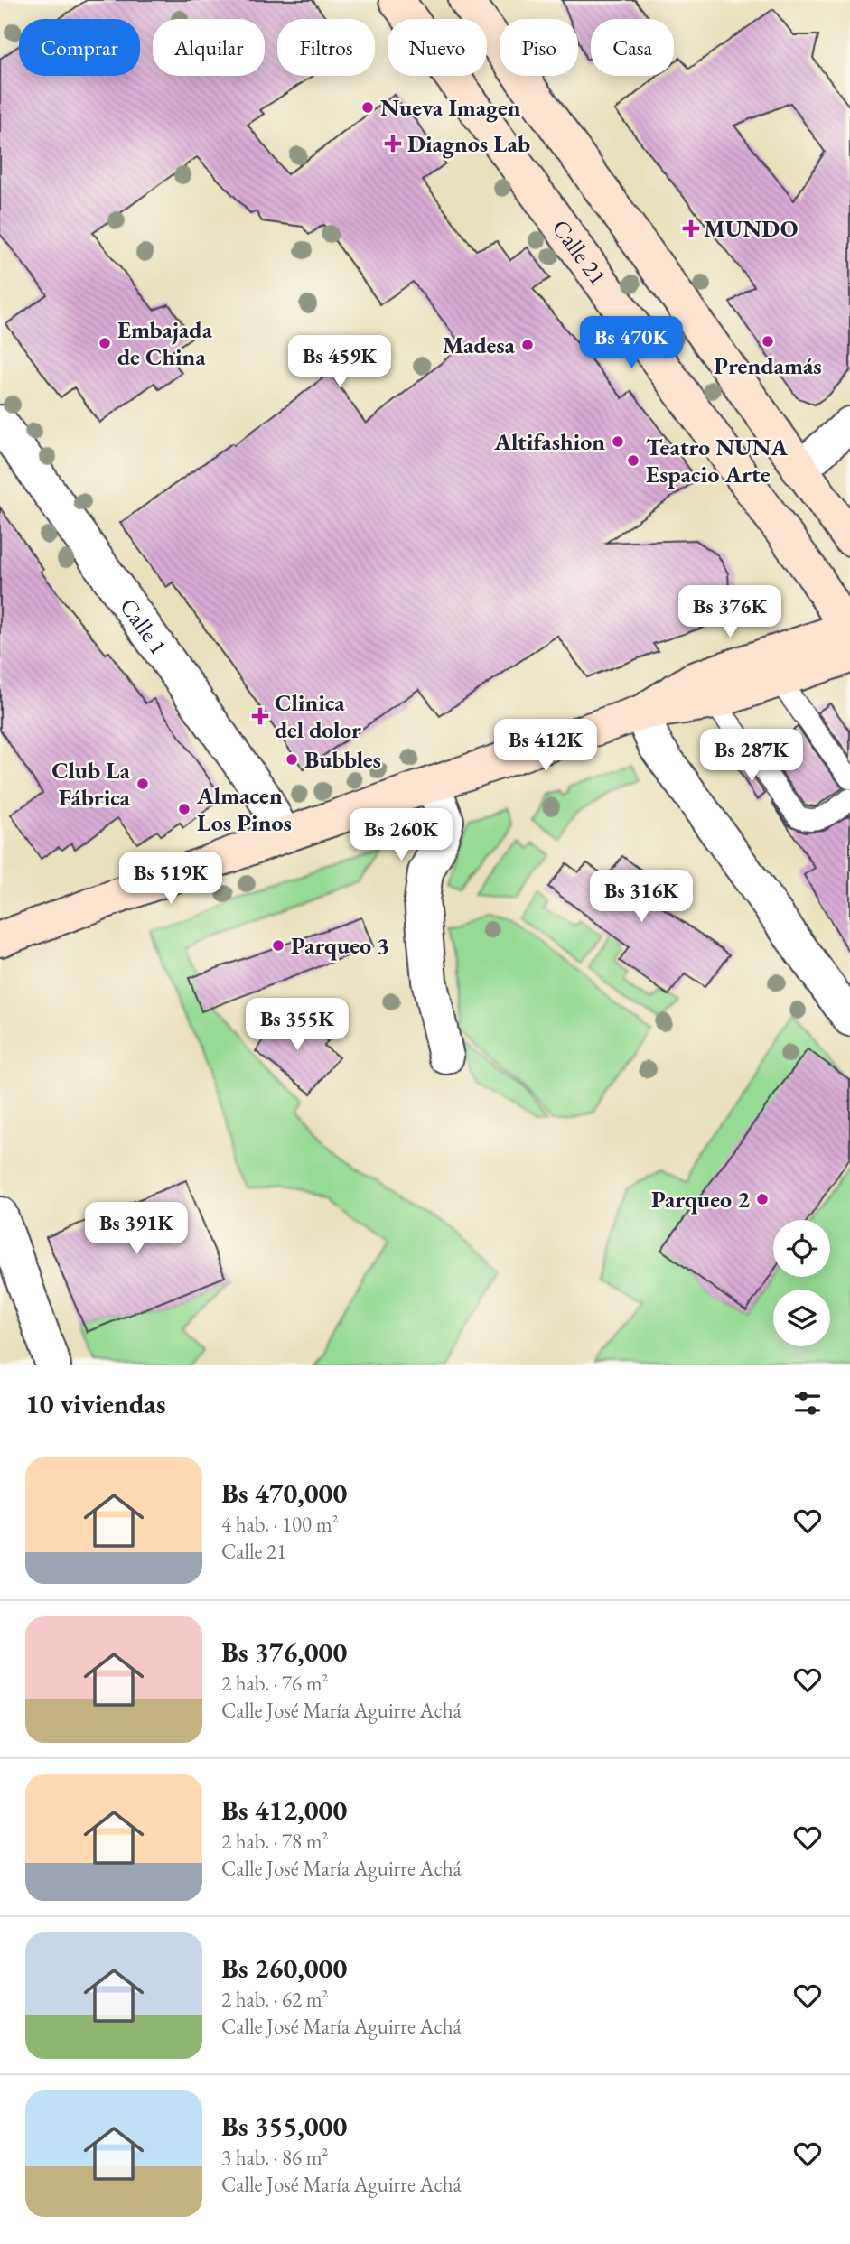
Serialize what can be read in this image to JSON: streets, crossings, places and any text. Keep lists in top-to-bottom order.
{
  "streets": {
    "main road": ["Calle 21"],
    "street": ["Calle 1"]
  },
  "places": {
    "other": [
      "Nueva Imagen",
      "Prendamás",
      "Embajada de China",
      "Madesa",
      "Altifashion",
      "Teatro NUNA Espacio Arte",
      "Bubbles",
      "Club La Fábrica",
      "Almacen Los Pinos",
      "Parqueo 3",
      "Parqueo 2"
    ],
    "health": ["Diagnos Lab", "MUNDO", "Clinica del dolor"]
  },
  "page": {
    "chip": [
      "Comprar",
      "Alquilar",
      "Filtros",
      "Nuevo",
      "Piso",
      "Casa"
    ],
    "price": [
      "Bs 470K",
      "Bs 459K",
      "Bs 376K",
      "Bs 412K",
      "Bs 287K",
      "Bs 260K",
      "Bs 519K",
      "Bs 316K",
      "Bs 355K",
      "Bs 391K"
    ],
    "heading": "10 viviendas",
    "list": [
      {
        "name": "Bs 470,000",
        "note": "4 hab. · 100 m² · Calle 21"
      },
      {
        "name": "Bs 376,000",
        "note": "2 hab. · 76 m² · Calle José María Aguirre Achá"
      },
      {
        "name": "Bs 412,000",
        "note": "2 hab. · 78 m² · Calle José María Aguirre Achá"
      },
      {
        "name": "Bs 260,000",
        "note": "2 hab. · 62 m² · Calle José María Aguirre Achá"
      },
      {
        "name": "Bs 355,000",
        "note": "3 hab. · 86 m² · Calle José María Aguirre Achá"
      }
    ]
  }
}
